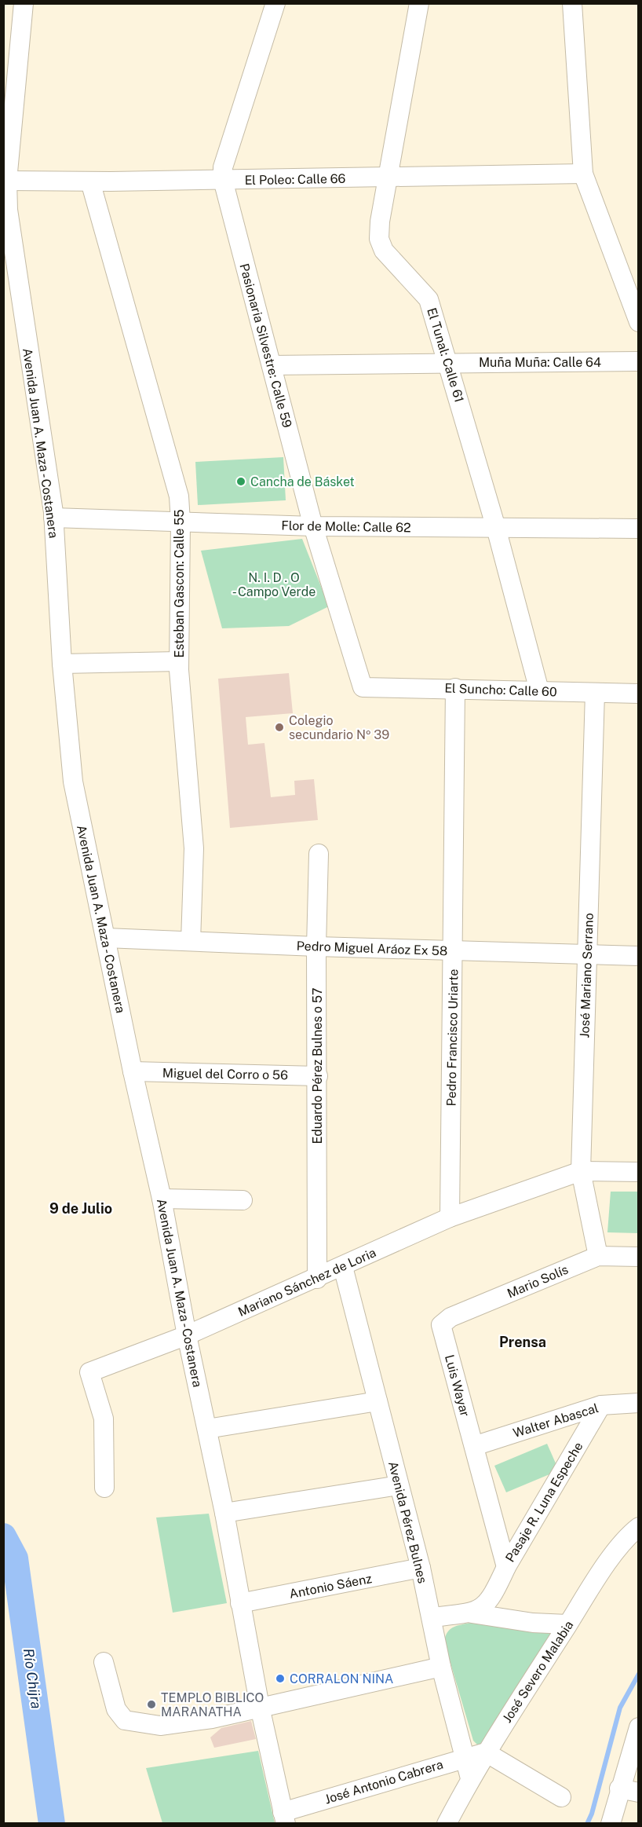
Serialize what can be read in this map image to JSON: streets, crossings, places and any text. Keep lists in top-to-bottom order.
{
  "streets": {
    "street": [
      "El Poleo: Calle 66",
      "Pasionaria Silvestre: Calle 59",
      "El Tunal: Calle 61",
      "Muña Muña: Calle 64",
      "Avenida Juan A. Maza - Costanera",
      "Flor de Molle: Calle 62",
      "Esteban Gascon: Calle 55",
      "El Suncho: Calle 60",
      "Pedro Miguel Aráoz Ex 58",
      "José Mariano Serrano",
      "Pedro Francisco Uriarte",
      "Eduardo Pérez Bulnes o 57",
      "Miguel del Corro o 56",
      "Mario Solís",
      "Mariano Sánchez de Loria",
      "Luis Wayar",
      "Walter Abascal",
      "Pasaje R. Luna Espeche",
      "Avenida Pérez Bulnes",
      "Antonio Sáenz",
      "José Severo Malabia",
      "José Antonio Cabrera"
    ]
  },
  "crossings": [
    ["El Poleo: Calle 66", "Pasionaria Silvestre: Calle 59"],
    ["El Poleo: Calle 66", "El Tunal: Calle 61"],
    ["El Poleo: Calle 66", "Avenida Juan A. Maza - Costanera"],
    ["El Poleo: Calle 66", "Esteban Gascon: Calle 55"],
    ["Pasionaria Silvestre: Calle 59", "Muña Muña: Calle 64"],
    ["Pasionaria Silvestre: Calle 59", "Flor de Molle: Calle 62"],
    ["Pasionaria Silvestre: Calle 59", "El Suncho: Calle 60"],
    ["El Tunal: Calle 61", "Muña Muña: Calle 64"],
    ["El Tunal: Calle 61", "Flor de Molle: Calle 62"],
    ["El Tunal: Calle 61", "El Suncho: Calle 60"],
    ["Avenida Juan A. Maza - Costanera", "Flor de Molle: Calle 62"],
    ["Avenida Juan A. Maza - Costanera", "Pedro Miguel Aráoz Ex 58"],
    ["Avenida Juan A. Maza - Costanera", "Miguel del Corro o 56"],
    ["Avenida Juan A. Maza - Costanera", "Mariano Sánchez de Loria"],
    ["Avenida Juan A. Maza - Costanera", "Antonio Sáenz"],
    ["Avenida Juan A. Maza - Costanera", "José Antonio Cabrera"],
    ["Flor de Molle: Calle 62", "Esteban Gascon: Calle 55"],
    ["Esteban Gascon: Calle 55", "Pedro Miguel Aráoz Ex 58"],
    ["El Suncho: Calle 60", "José Mariano Serrano"],
    ["El Suncho: Calle 60", "Pedro Francisco Uriarte"],
    ["Pedro Miguel Aráoz Ex 58", "José Mariano Serrano"],
    ["Pedro Miguel Aráoz Ex 58", "Pedro Francisco Uriarte"],
    ["Pedro Miguel Aráoz Ex 58", "Eduardo Pérez Bulnes o 57"],
    ["José Mariano Serrano", "Mario Solís"],
    ["José Mariano Serrano", "Mariano Sánchez de Loria"],
    ["Pedro Francisco Uriarte", "Mariano Sánchez de Loria"],
    ["Eduardo Pérez Bulnes o 57", "Miguel del Corro o 56"],
    ["Eduardo Pérez Bulnes o 57", "Mariano Sánchez de Loria"],
    ["Mario Solís", "Luis Wayar"],
    ["Mariano Sánchez de Loria", "Avenida Pérez Bulnes"],
    ["Luis Wayar", "Walter Abascal"],
    ["Luis Wayar", "Pasaje R. Luna Espeche"],
    ["Walter Abascal", "Pasaje R. Luna Espeche"],
    ["Avenida Pérez Bulnes", "Antonio Sáenz"],
    ["Avenida Pérez Bulnes", "José Severo Malabia"],
    ["Avenida Pérez Bulnes", "José Antonio Cabrera"],
    ["José Severo Malabia", "José Antonio Cabrera"]
  ],
  "districts": ["9 de Julio", "Prensa"],
  "water": ["Río Chijra"],
  "parks": ["N. I. D . O - Campo Verde"],
  "places": [
    "Cancha de Básket",
    "Colegio secundario Nº 39",
    "CORRALON NINA",
    "TEMPLO BIBLICO MARANATHA"
  ]
}
